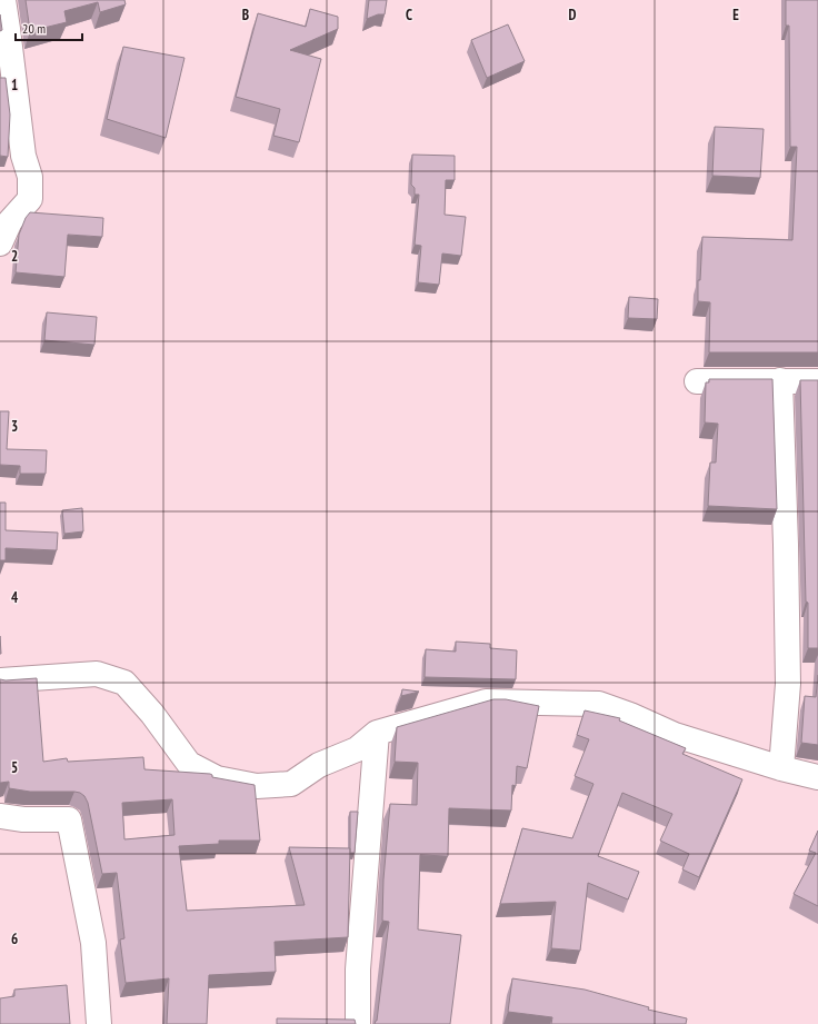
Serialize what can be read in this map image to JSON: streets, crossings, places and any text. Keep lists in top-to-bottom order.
{
  "scale_bar": "20 m",
  "grid": {
    "columns": [
      "B",
      "C",
      "D",
      "E"
    ],
    "rows": [
      "1",
      "2",
      "3",
      "4",
      "5",
      "6"
    ]
  }
}
